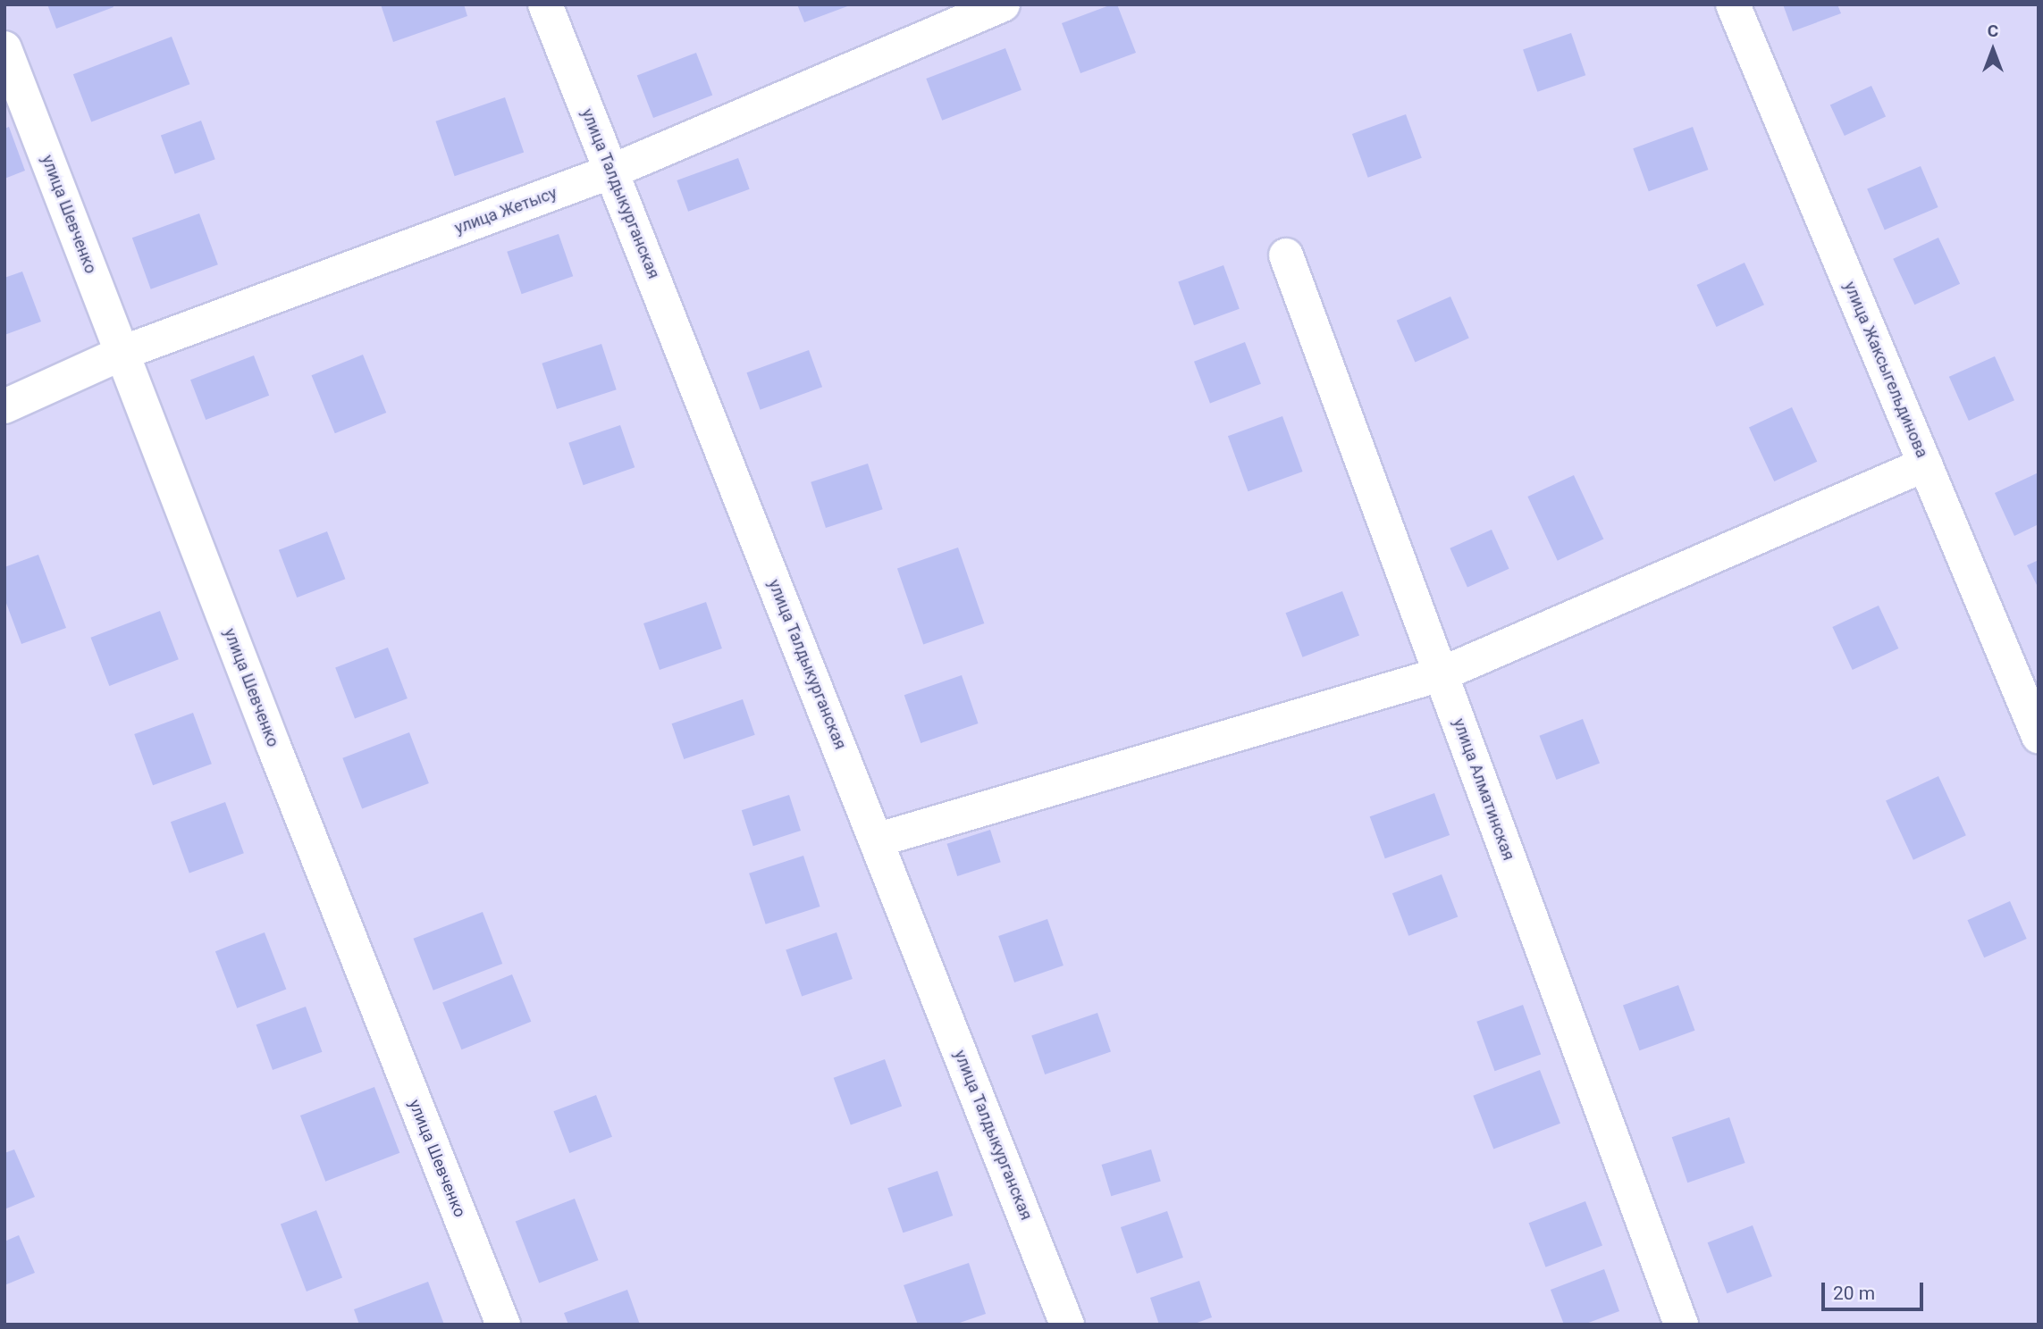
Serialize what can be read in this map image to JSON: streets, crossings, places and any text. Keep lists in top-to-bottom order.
{
  "streets": {
    "street": [
      "улица Талдыкурганская",
      "улица Жетысу",
      "улица Шевченко",
      "улица Жаксыгельдинова",
      "улица Алматинская"
    ]
  },
  "crossings": [
    ["улица Талдыкурганская", "улица Жетысу"],
    ["улица Жетысу", "улица Шевченко"]
  ],
  "scale_bar": "20 m",
  "north": "top"
}
